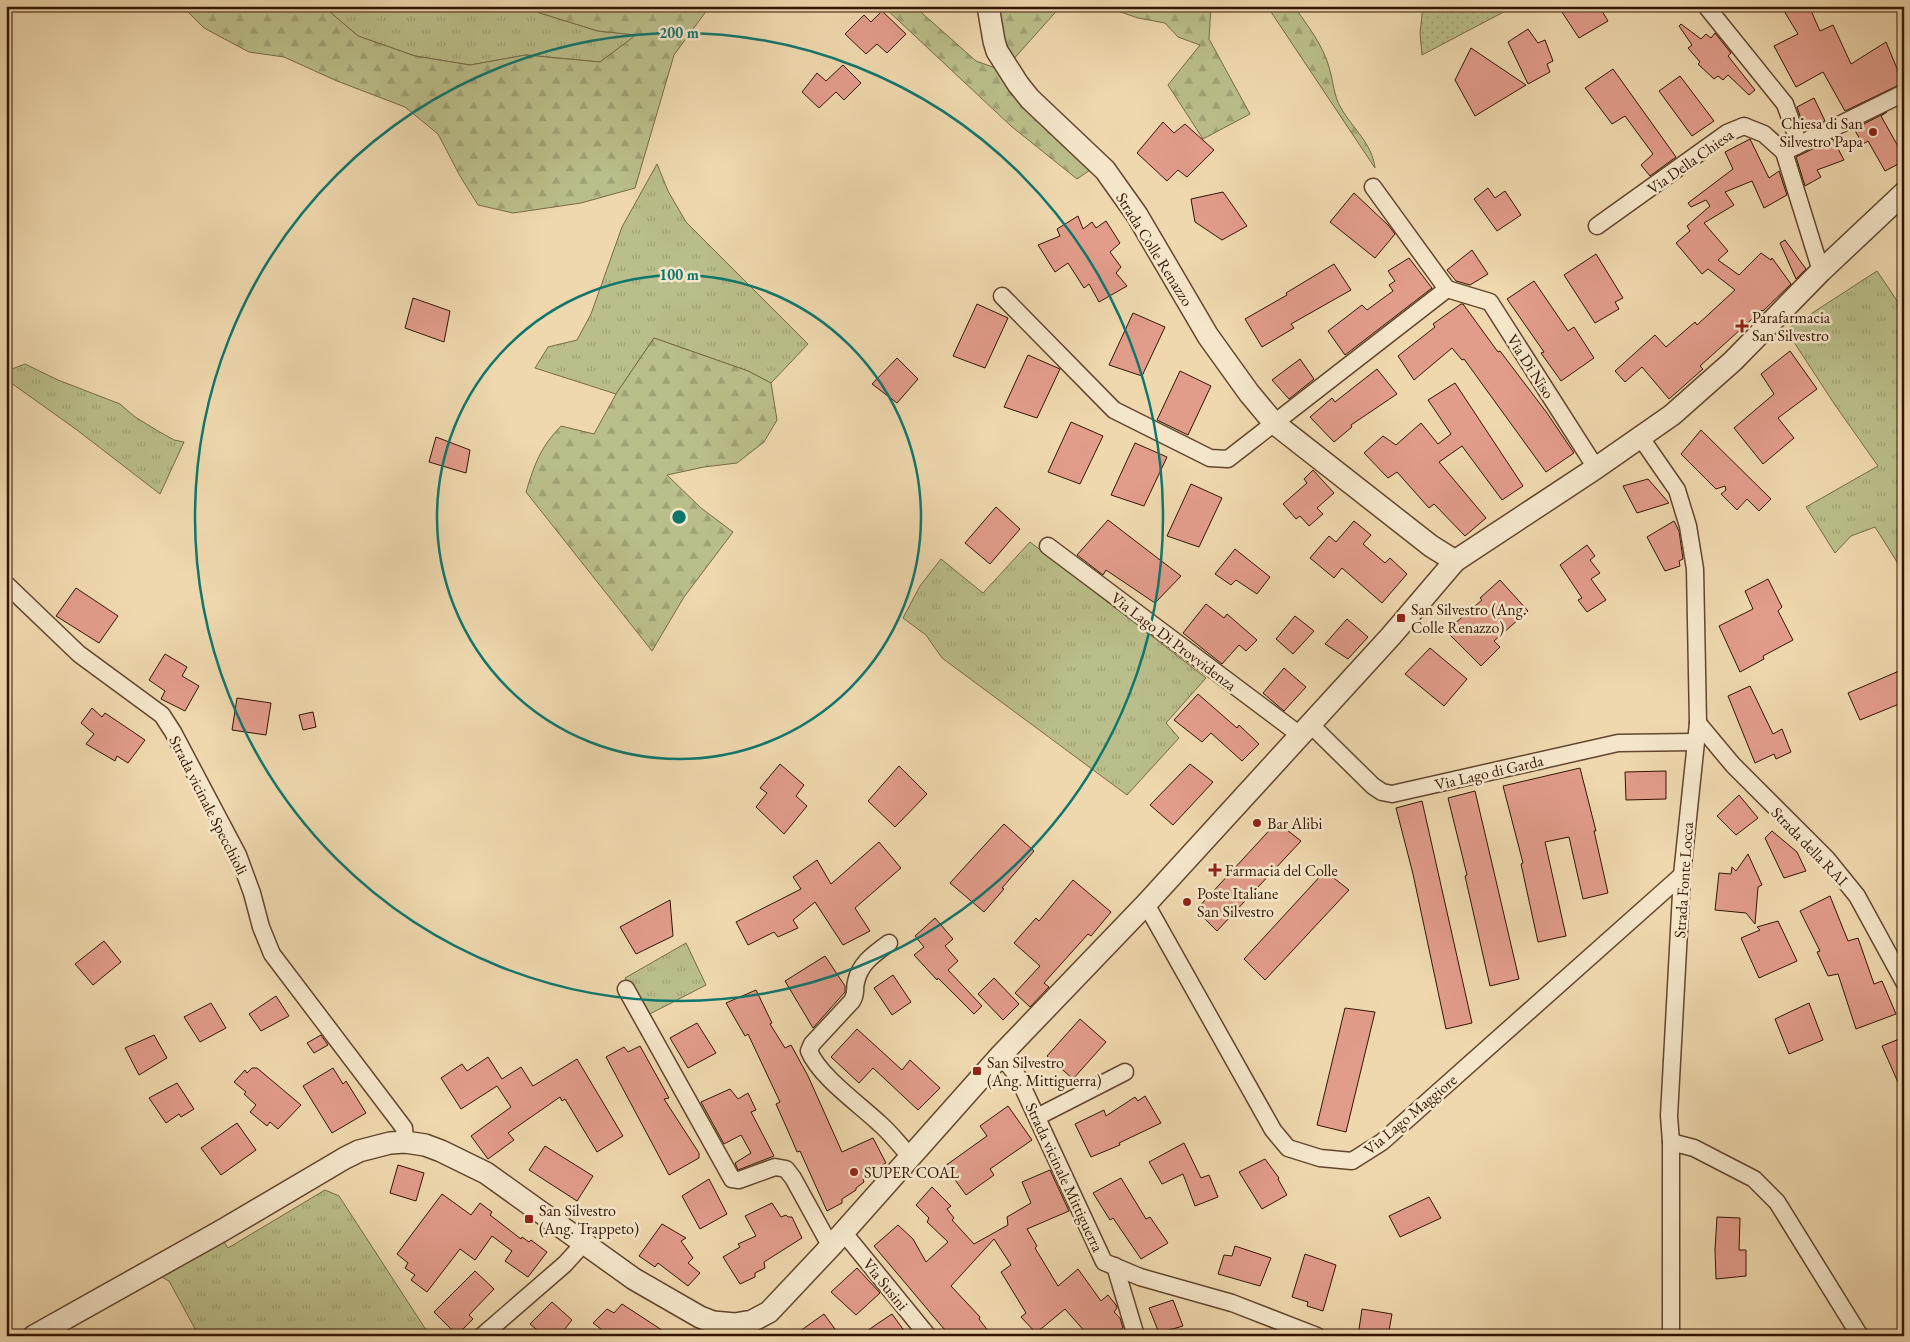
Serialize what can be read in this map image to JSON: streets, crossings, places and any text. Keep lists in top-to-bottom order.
{
  "streets": {
    "street": [
      "Via Della Chiesa",
      "Strada Colle Renazzo",
      "Via Di Niso",
      "Via Lago Di Provvidenza",
      "Via Lago di Garda",
      "Strada vicinale Specchioli",
      "Strada della RAI",
      "Strada Fonte Locca",
      "Via Lago Maggiore",
      "Strada vicinale Mittiguerra",
      "Via Susini"
    ]
  },
  "crossings": [
    ["Via Lago Di Provvidenza", "Via Lago di Garda"],
    ["Via Lago di Garda", "Strada Fonte Locca"],
    ["Strada della RAI", "Strada Fonte Locca"],
    ["Strada Fonte Locca", "Via Lago Maggiore"]
  ],
  "places": {
    "other": [
      "Chiesa di San Silvestro Papa",
      "Bar Alibi",
      "Poste Italiane San Silvestro",
      "SUPER COAL"
    ],
    "health": ["Parafarmacia San Silvestro", "Farmacia del Colle"],
    "transit": ["San Silvestro (Ang. Colle Renazzo)", "San Silvestro (Ang. Mittiguerra)", "San Silvestro (Ang. Trappeto)"]
  },
  "rings": ["200 m", "100 m"]
}
